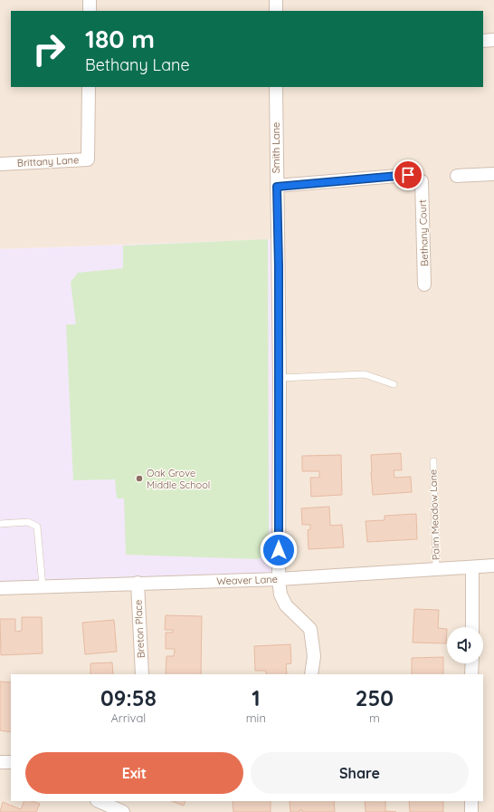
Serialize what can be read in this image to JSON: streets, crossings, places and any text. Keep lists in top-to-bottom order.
{
  "streets": {
    "street": [
      "Smith Lane",
      "Brittany Lane",
      "Bethany Court",
      "Weaver Lane",
      "Breton Place"
    ],
    "lane": ["Palm Meadow Lane"]
  },
  "crossings": [
    ["Smith Lane", "Bethany Court"],
    ["Smith Lane", "Weaver Lane"],
    ["Palm Meadow Lane", "Weaver Lane"],
    ["Weaver Lane", "Breton Place"]
  ],
  "places": ["Oak Grove Middle School"],
  "page": {
    "turn": ["180 m", "Bethany Lane"],
    "eta": [
      "09:58",
      "Arrival",
      "1",
      "min",
      "250",
      "m"
    ],
    "buttons": ["Exit", "Share"]
  }
}
